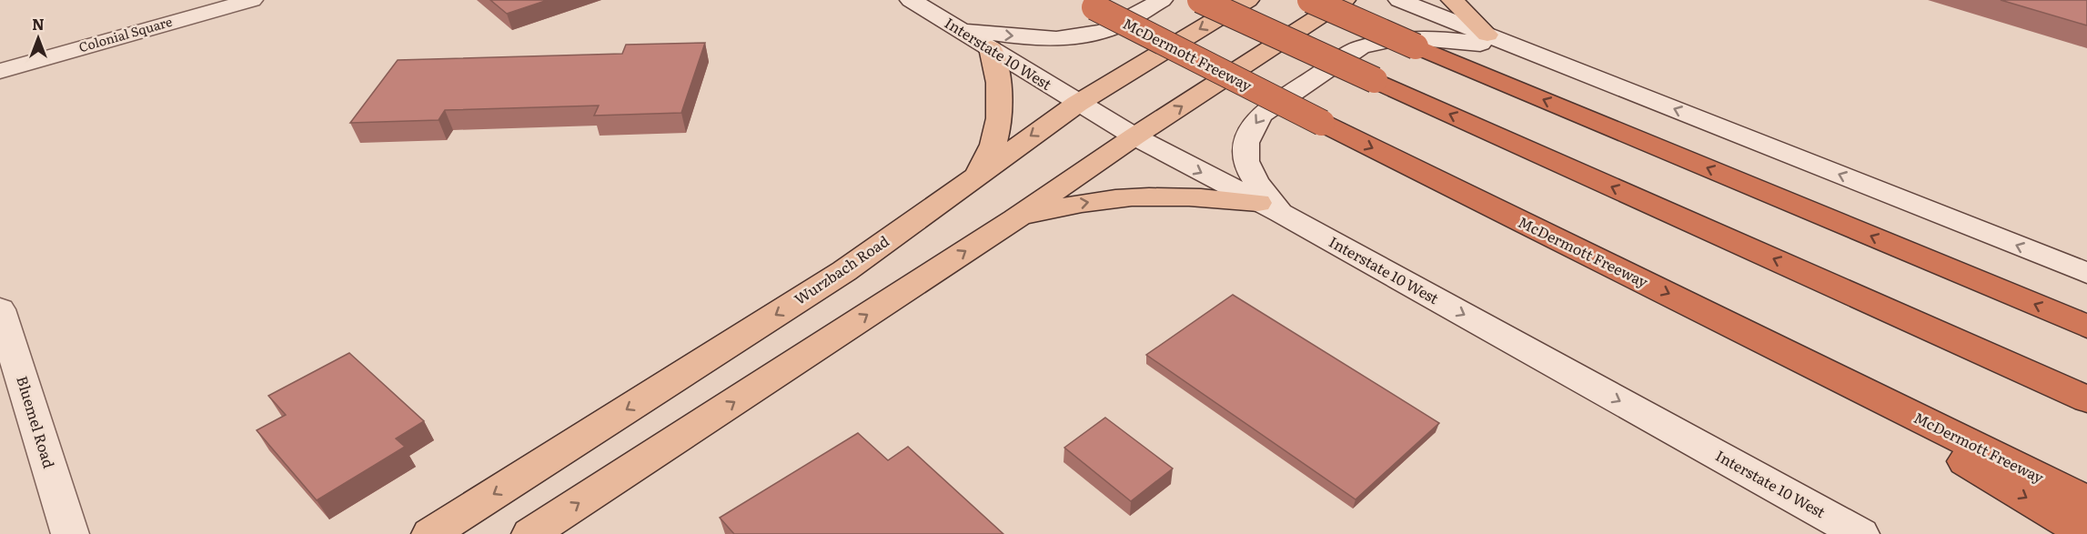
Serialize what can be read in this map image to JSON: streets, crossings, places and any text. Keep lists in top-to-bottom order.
{
  "streets": {
    "highway": ["McDermott Freeway"],
    "main road": [
      "Colonial Square",
      "Interstate 10 West",
      "Wurzbach Road",
      "Bluemel Road"
    ]
  },
  "crossings": [
    ["Interstate 10 West", "Wurzbach Road"]
  ],
  "north": "top"
}
